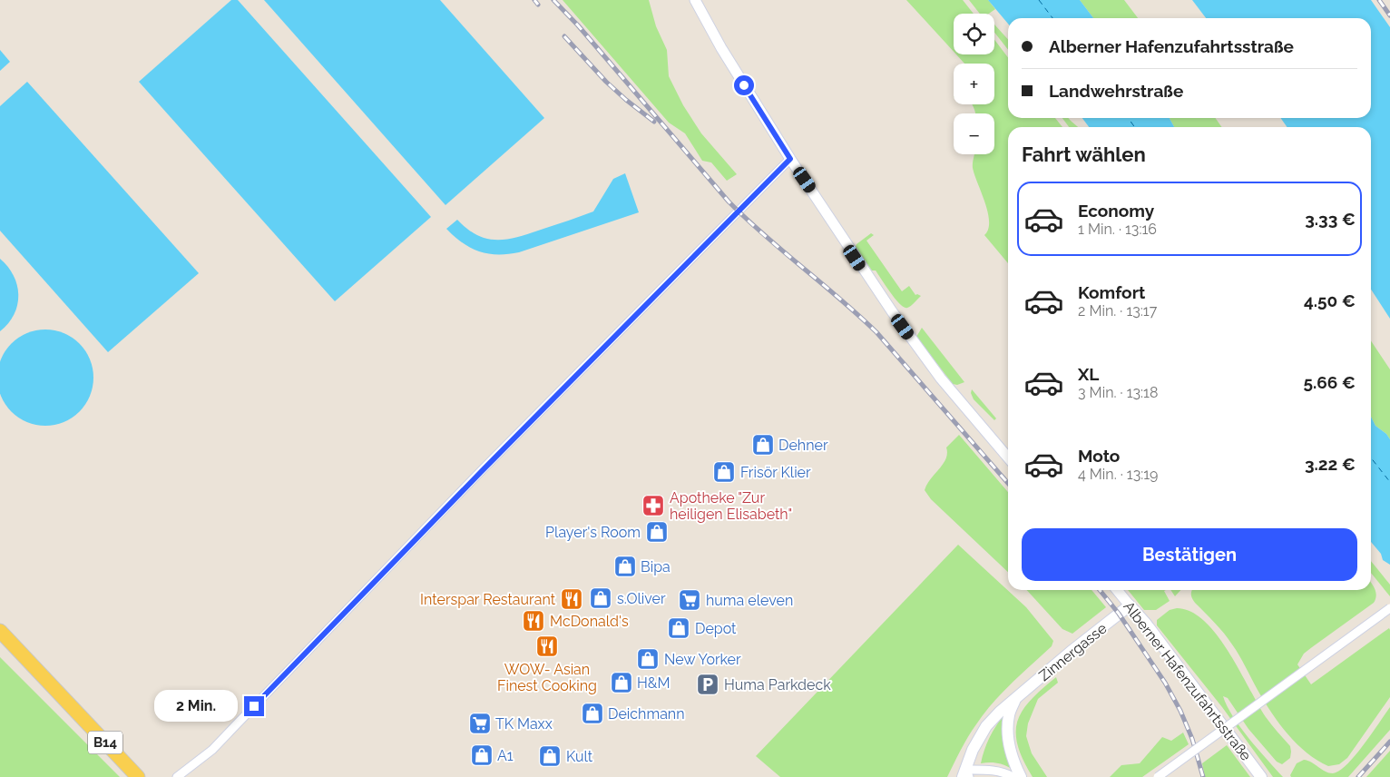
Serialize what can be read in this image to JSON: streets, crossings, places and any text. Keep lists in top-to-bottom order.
{
  "streets": {
    "main road": ["Zinnergasse", "Alberner Hafenzufahrtsstraße", "B14"]
  },
  "crossings": [
    ["Zinnergasse", "Alberner Hafenzufahrtsstraße"]
  ],
  "places": {
    "shop": [
      "Dehner",
      "Frisör Klier",
      "Player's Room",
      "Bipa",
      "s.Oliver",
      "Depot",
      "New Yorker",
      "H&M",
      "Deichmann",
      "A1",
      "Kult"
    ],
    "pharmacy": ["Apotheke \"Zur heiligen Elisabeth\""],
    "restaurant": ["Interspar Restaurant", "McDonald's", "WOW- Asian Finest Cooking"],
    "supermarket": ["huma eleven", "TK Maxx"],
    "parking": ["Huma Parkdeck"]
  },
  "page": {
    "map_buttons": ["+", "−"],
    "banner": ["Alberner Hafenzufahrtsstraße", "Landwehrstraße"],
    "heading": "Fahrt wählen",
    "list": [
      {
        "name": "Economy",
        "note": "1 Min. · 13:16",
        "value": "3.33 €"
      },
      {
        "name": "Komfort",
        "note": "2 Min. · 13:17",
        "value": "4.50 €"
      },
      {
        "name": "XL",
        "note": "3 Min. · 13:18",
        "value": "5.66 €"
      },
      {
        "name": "Moto",
        "note": "4 Min. · 13:19",
        "value": "3.22 €"
      }
    ],
    "buttons": "Bestätigen",
    "bubble": "2 Min."
  }
}
